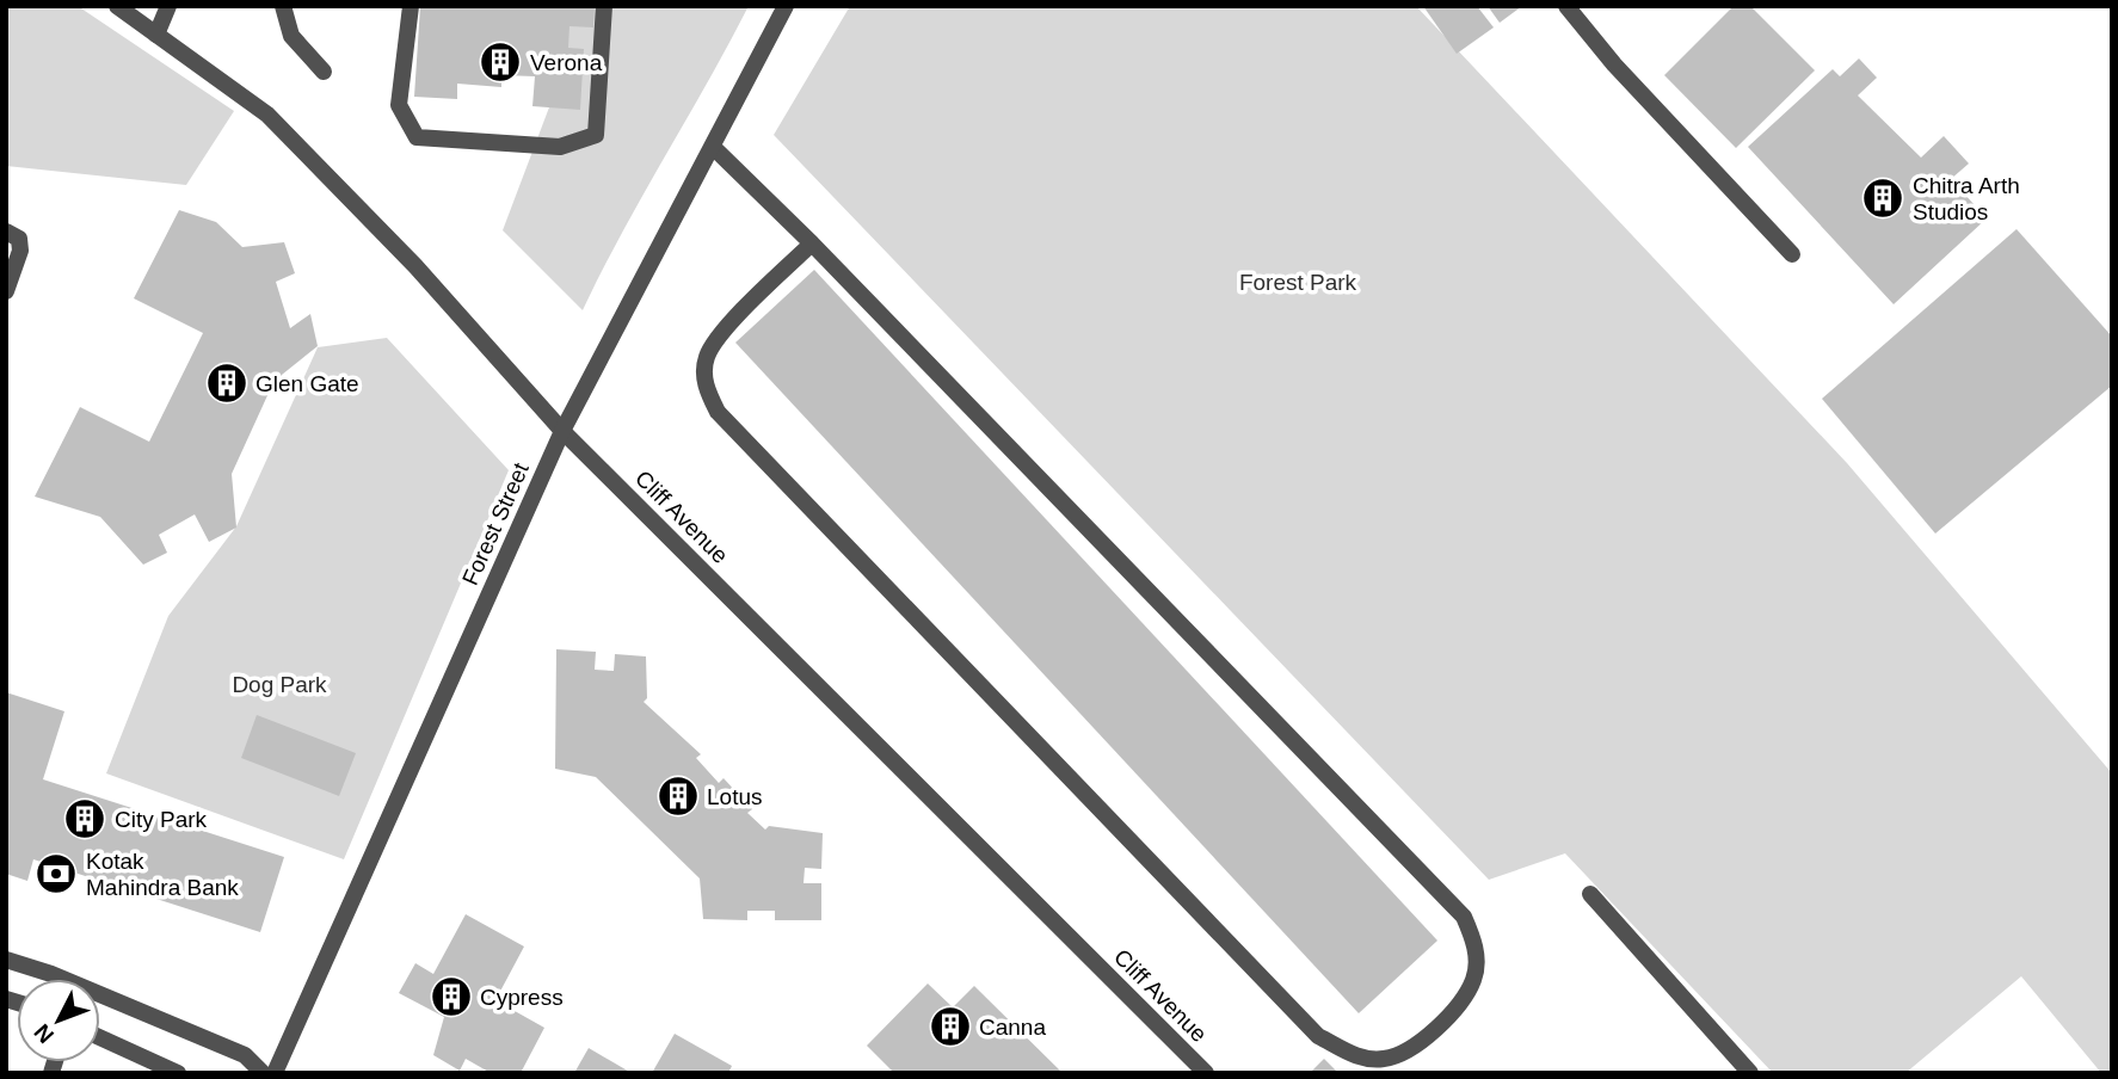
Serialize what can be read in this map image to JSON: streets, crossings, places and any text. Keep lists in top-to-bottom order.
{
  "streets": {
    "street": ["Cliff Avenue", "Forest Street"]
  },
  "crossings": [
    ["Cliff Avenue", "Forest Street"]
  ],
  "parks": ["Forest Park", "Dog Park"],
  "places": {
    "building": [
      "Verona",
      "Chitra Arth Studios",
      "Glen Gate",
      "Lotus",
      "City Park",
      "Cypress",
      "Canna"
    ],
    "bank": ["Kotak Mahindra Bank"]
  },
  "north": "bottom left"
}
